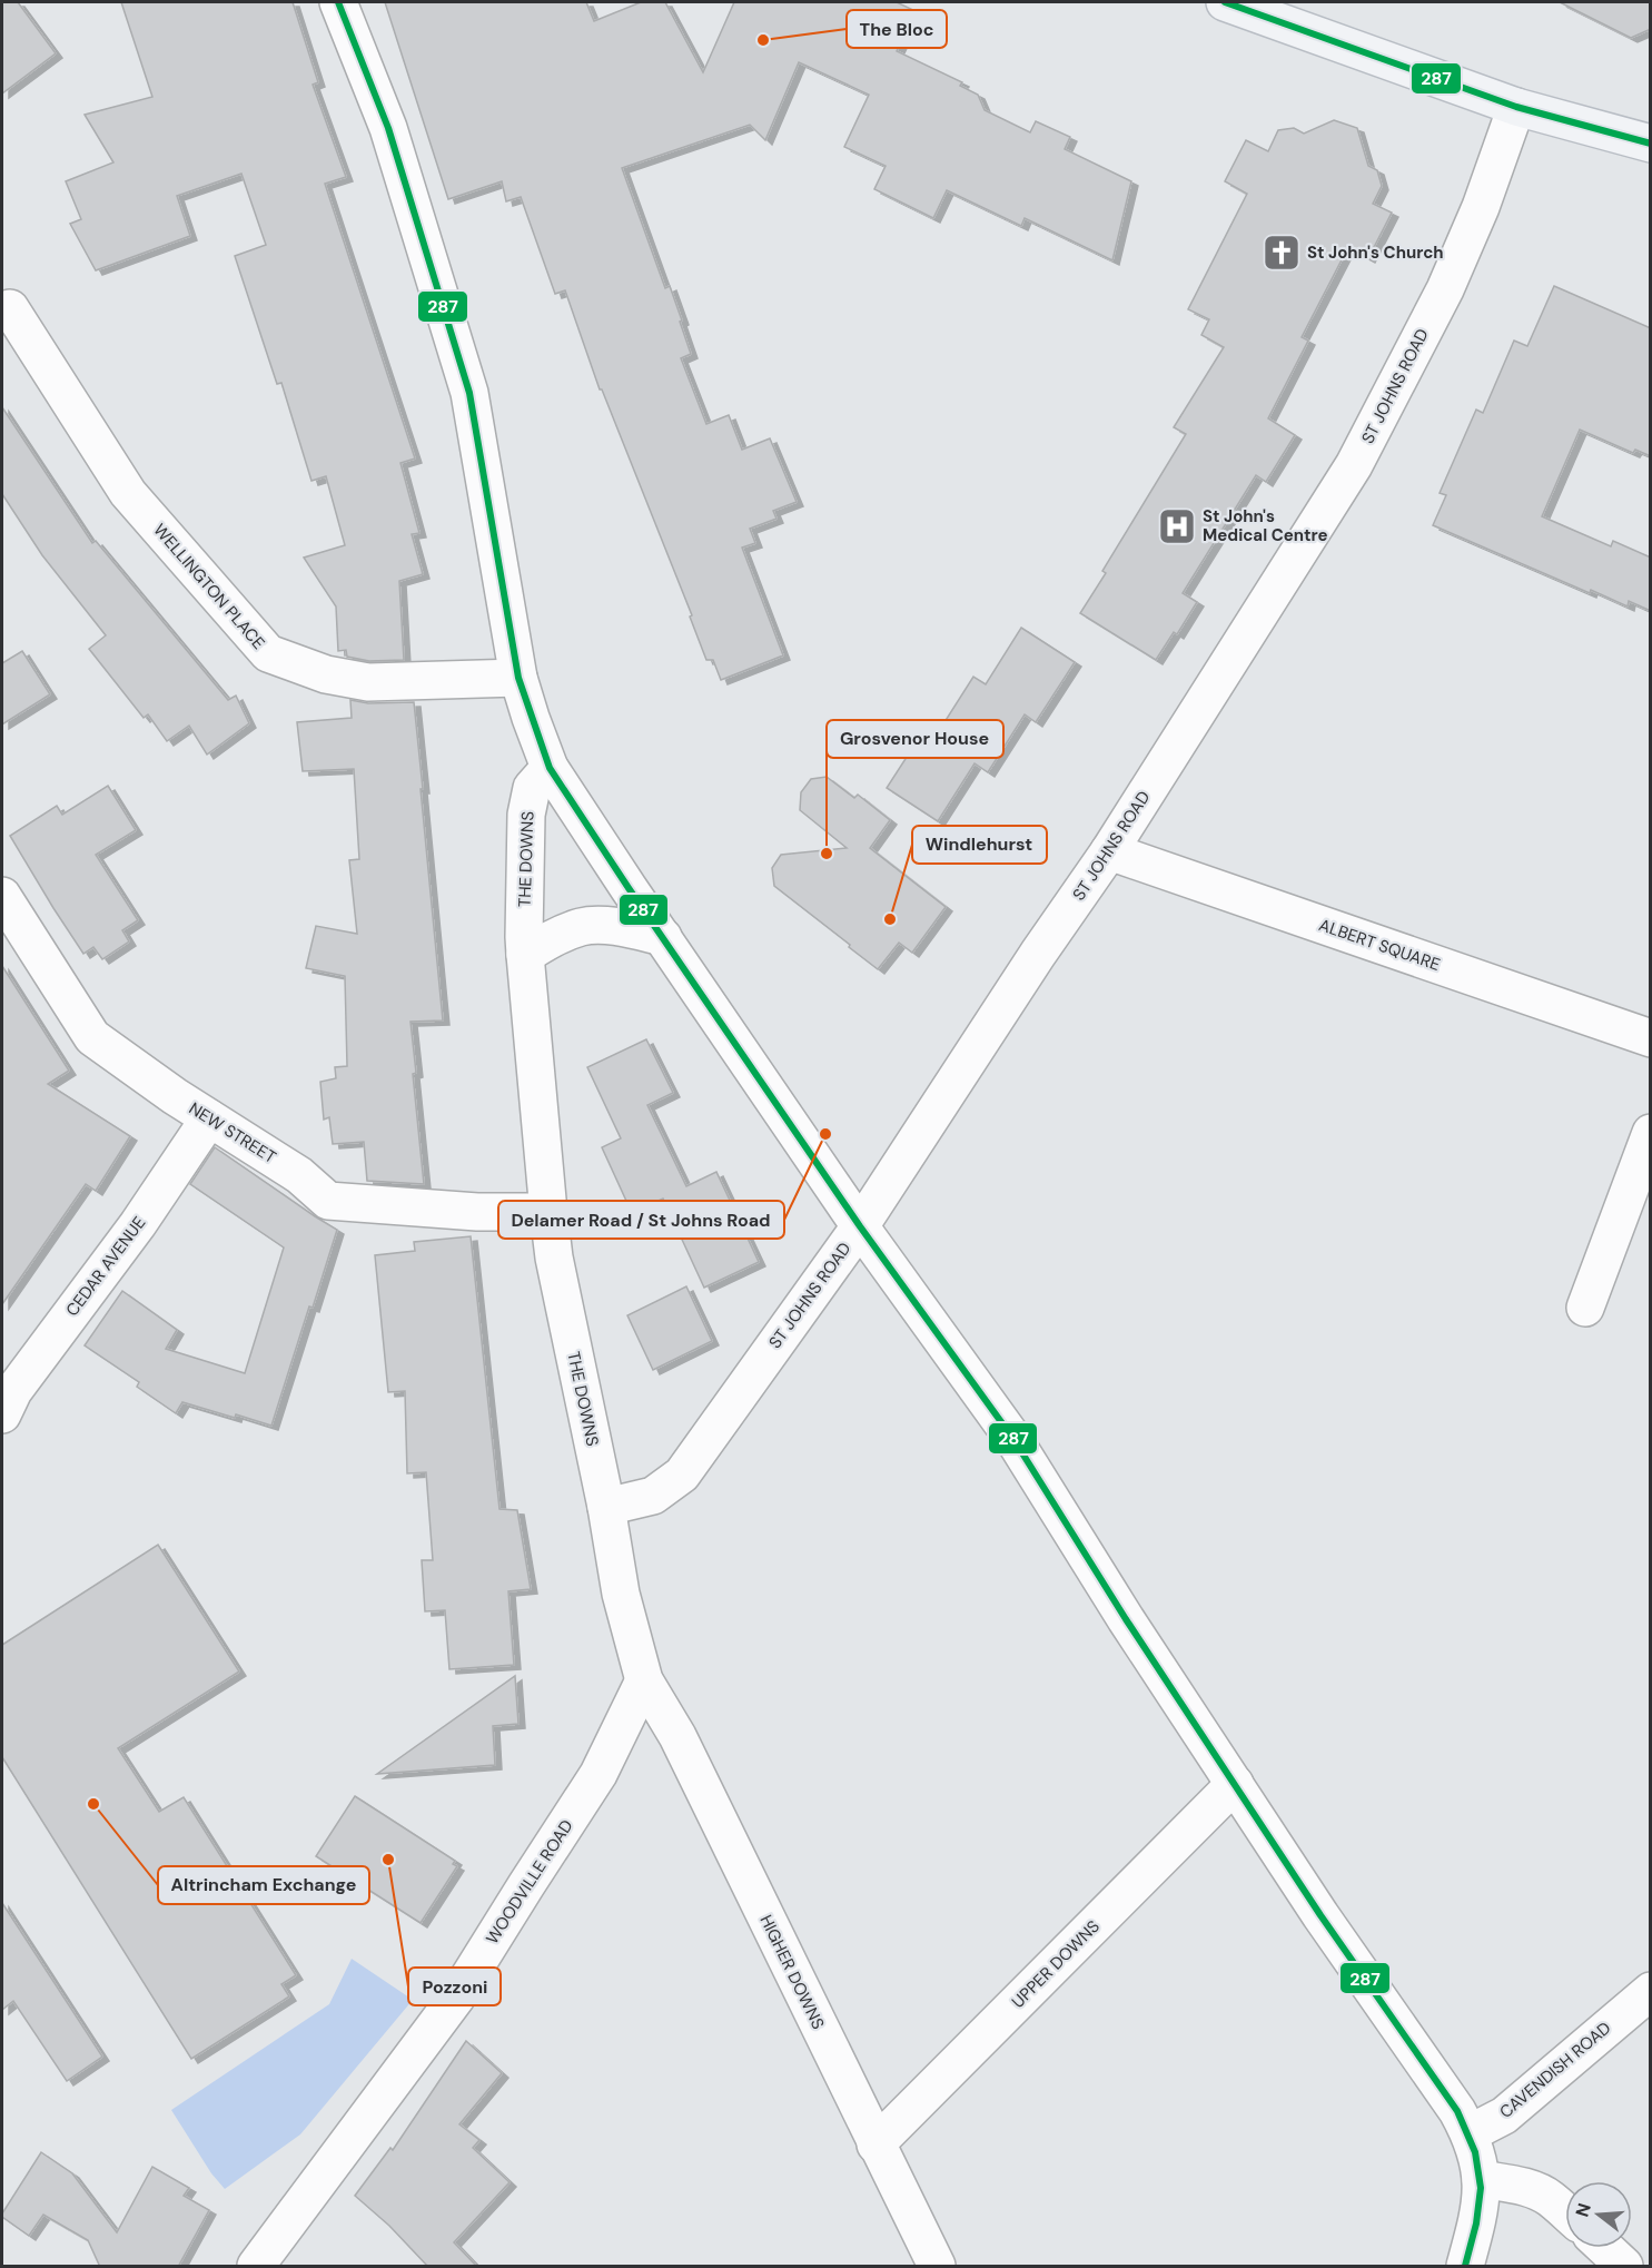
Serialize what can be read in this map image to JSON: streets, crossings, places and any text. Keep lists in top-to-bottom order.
{
  "streets": {
    "street": [
      "ST JOHNS ROAD",
      "WELLINGTON PLACE",
      "THE DOWNS",
      "ALBERT SQUARE",
      "NEW STREET",
      "CEDAR AVENUE",
      "WOODVILLE ROAD",
      "UPPER DOWNS",
      "HIGHER DOWNS",
      "CAVENDISH ROAD"
    ]
  },
  "crossings": [
    ["ST JOHNS ROAD", "THE DOWNS"],
    ["ST JOHNS ROAD", "ALBERT SQUARE"],
    ["THE DOWNS", "NEW STREET"],
    ["THE DOWNS", "WOODVILLE ROAD"],
    ["THE DOWNS", "HIGHER DOWNS"],
    ["NEW STREET", "CEDAR AVENUE"],
    ["WOODVILLE ROAD", "HIGHER DOWNS"],
    ["UPPER DOWNS", "HIGHER DOWNS"]
  ],
  "places": {
    "other": [
      "The Bloc",
      "Grosvenor House",
      "Windlehurst",
      "Delamer Road / St Johns Road",
      "Altrincham Exchange",
      "Pozzoni"
    ],
    "church": ["St John's Church"],
    "hospital": ["St John's Medical Centre"]
  },
  "lines": ["transit line 287"],
  "north": "left"
}
